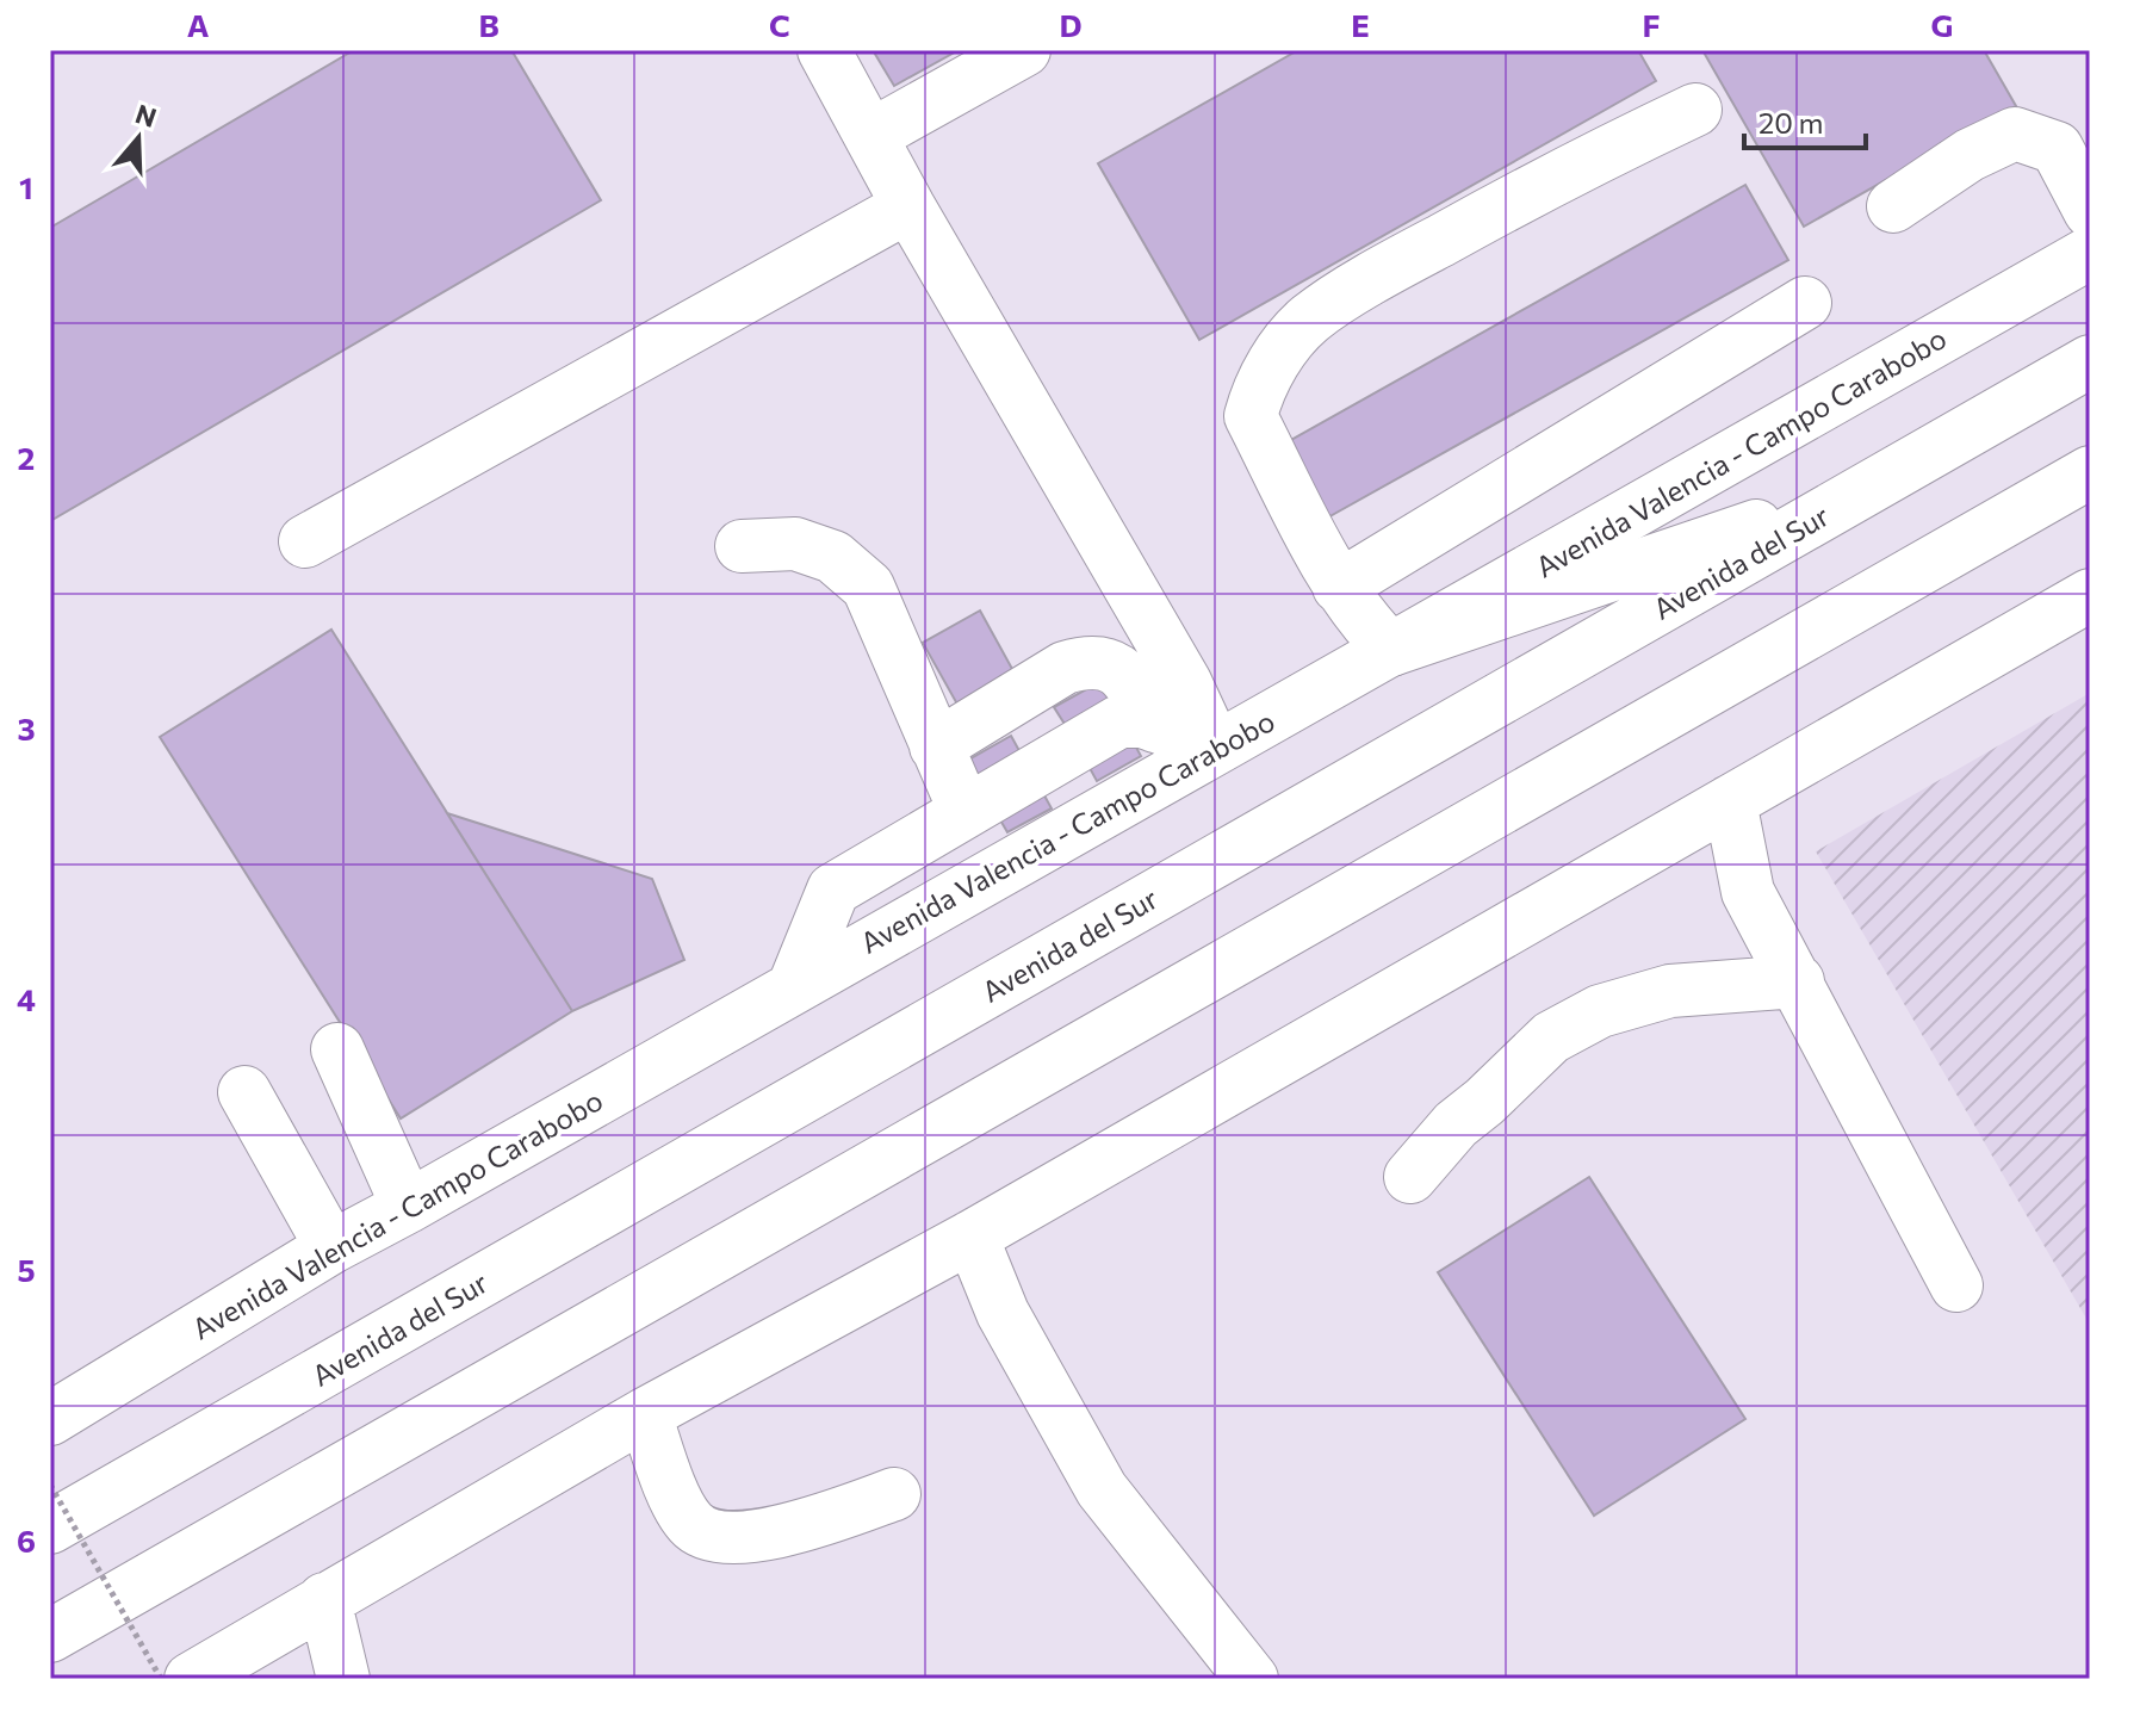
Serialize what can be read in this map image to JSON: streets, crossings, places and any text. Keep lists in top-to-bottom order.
{
  "streets": {
    "main road": ["Avenida Valencia - Campo Carabobo", "Avenida del Sur"]
  },
  "scale_bar": "20 m",
  "north": "top",
  "grid": {
    "columns": [
      "A",
      "B",
      "C",
      "D",
      "E",
      "F",
      "G"
    ],
    "rows": [
      "1",
      "2",
      "3",
      "4",
      "5",
      "6"
    ]
  }
}
